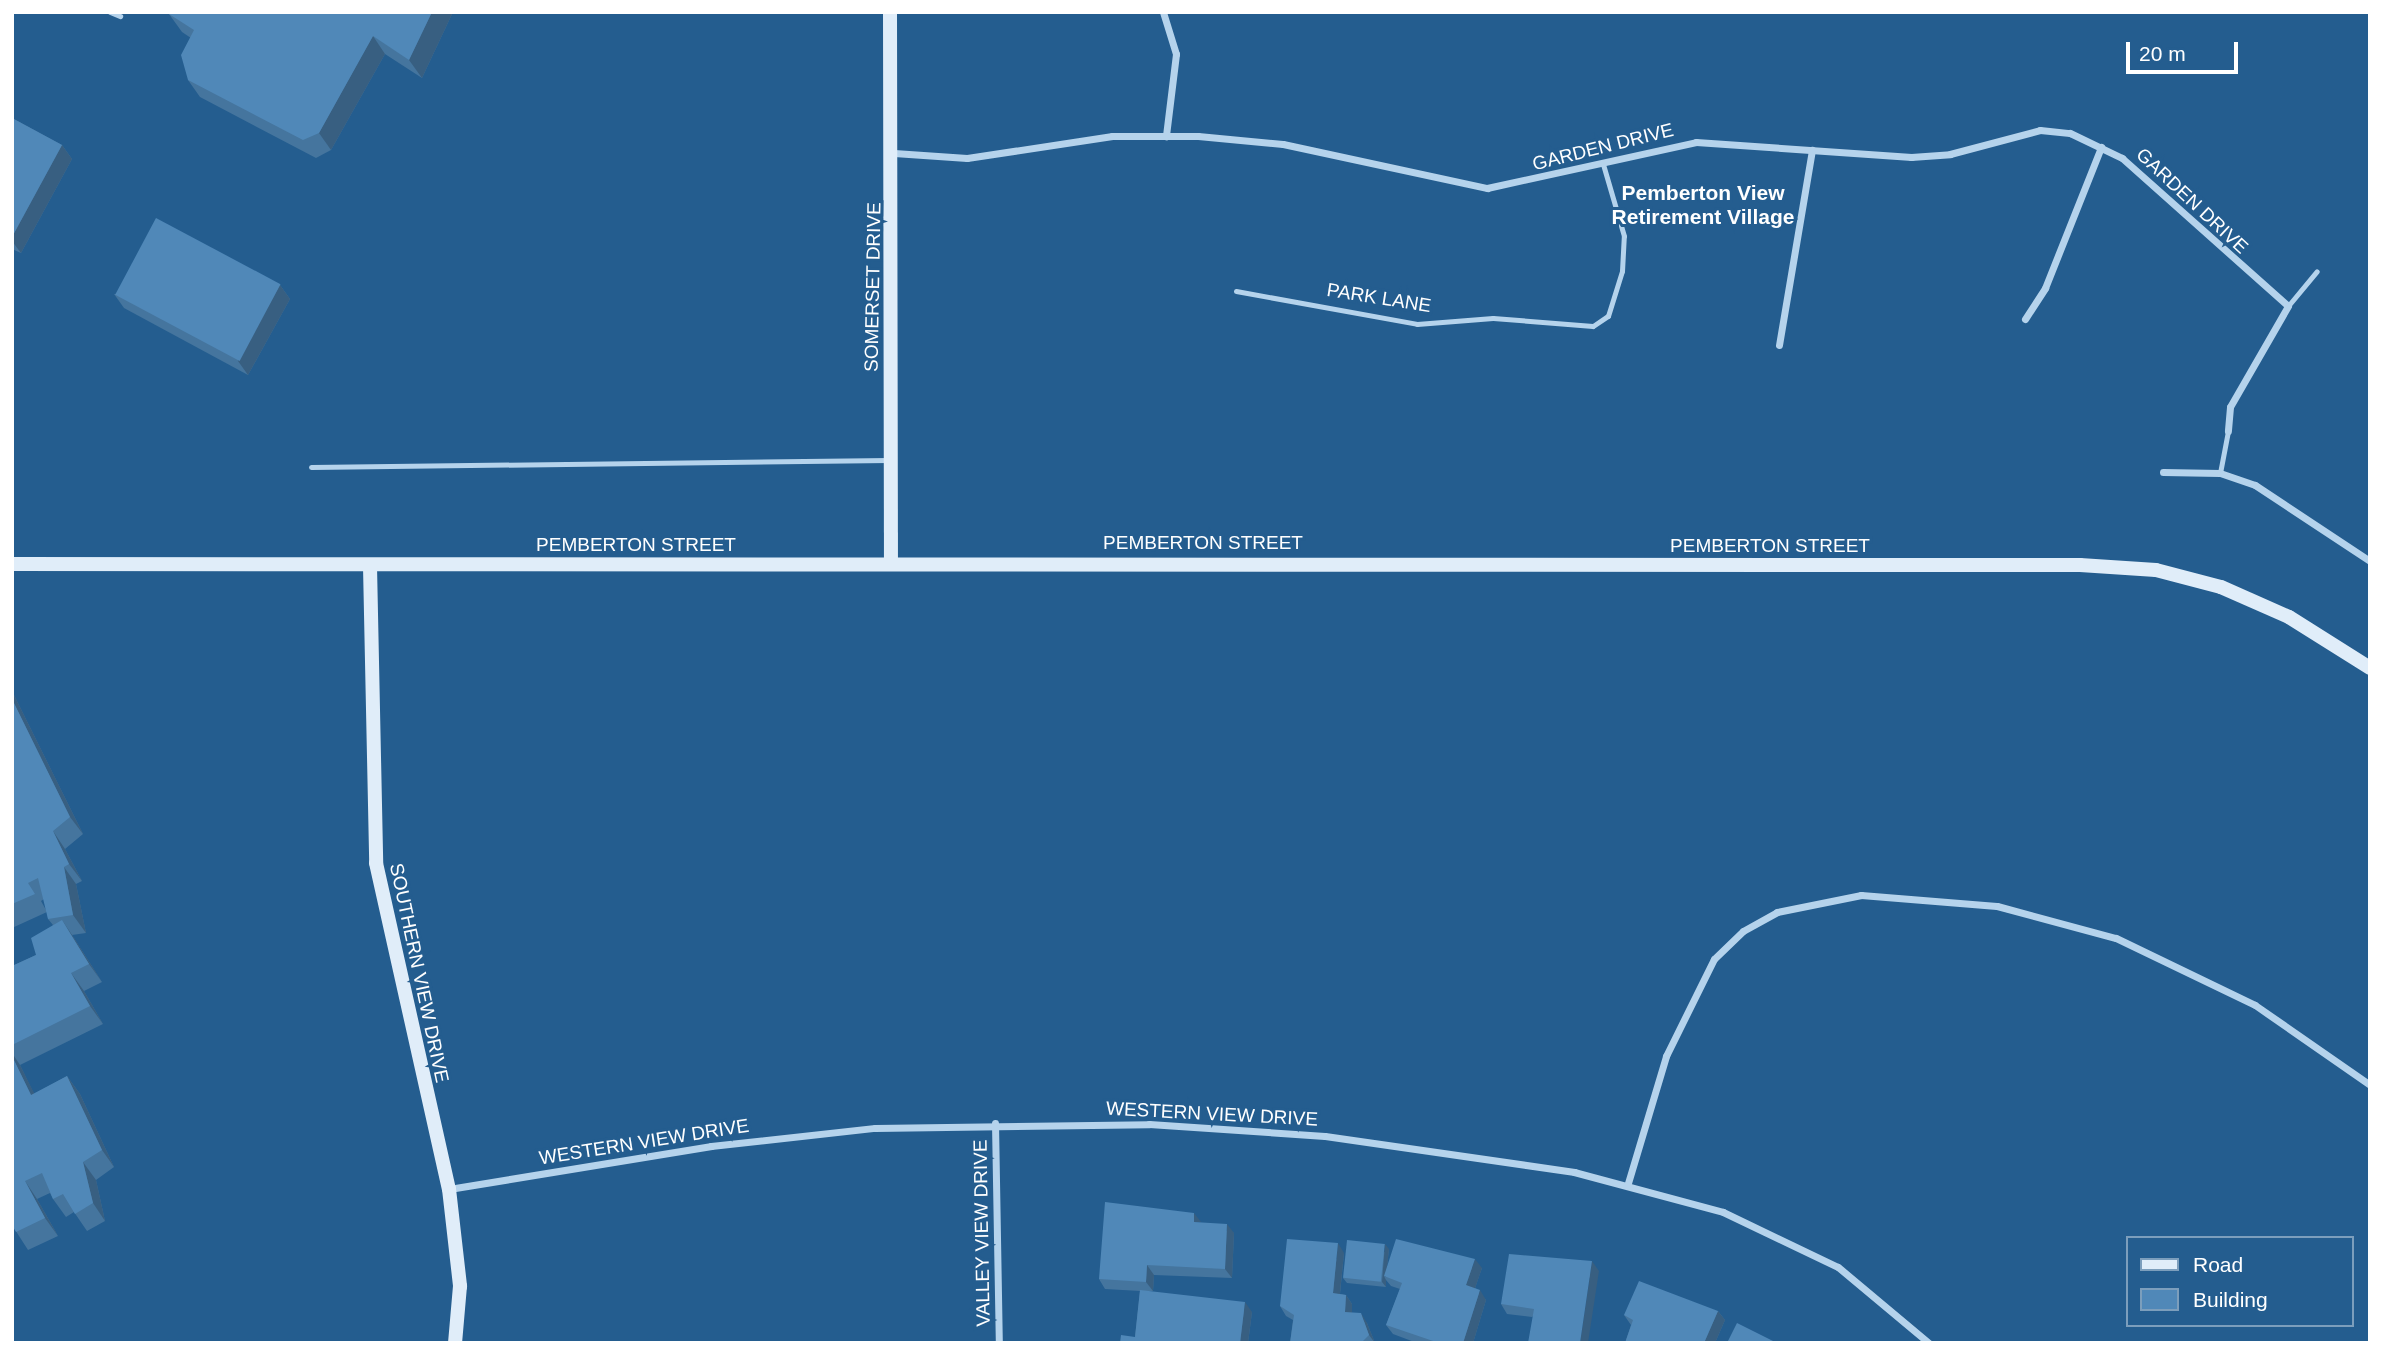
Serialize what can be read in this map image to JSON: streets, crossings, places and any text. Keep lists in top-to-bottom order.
{
  "streets": {
    "main road": ["SOMERSET DRIVE", "PEMBERTON STREET", "SOUTHERN VIEW DRIVE"],
    "street": ["GARDEN DRIVE", "WESTERN VIEW DRIVE", "VALLEY VIEW DRIVE"],
    "lane": ["PARK LANE"]
  },
  "crossings": [
    ["GARDEN DRIVE", "SOMERSET DRIVE"],
    ["GARDEN DRIVE", "PARK LANE"],
    ["SOMERSET DRIVE", "PEMBERTON STREET"],
    ["PEMBERTON STREET", "SOUTHERN VIEW DRIVE"],
    ["SOUTHERN VIEW DRIVE", "WESTERN VIEW DRIVE"],
    ["WESTERN VIEW DRIVE", "VALLEY VIEW DRIVE"]
  ],
  "districts": ["Pemberton View Retirement Village"],
  "legend": ["Road", "Building"],
  "scale_bar": "20 m"
}
